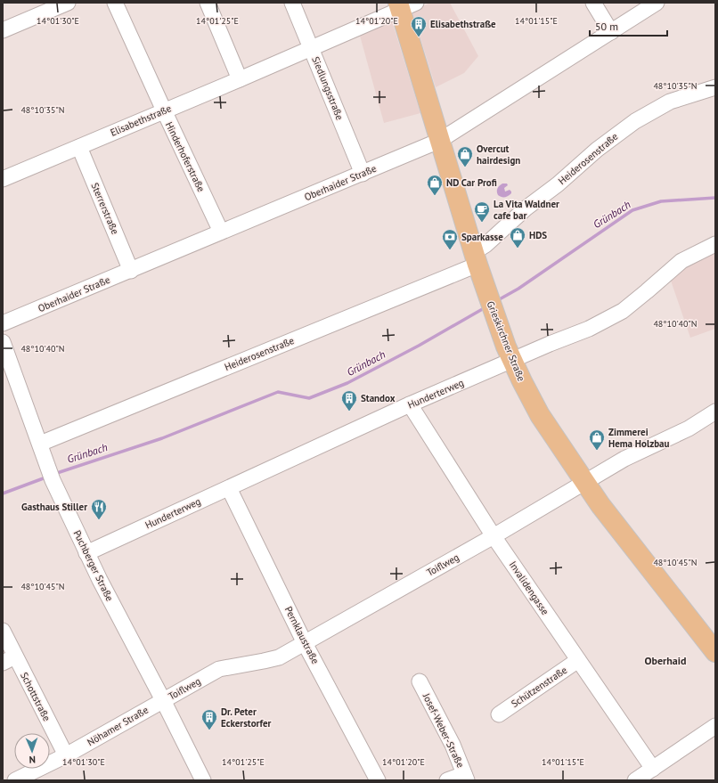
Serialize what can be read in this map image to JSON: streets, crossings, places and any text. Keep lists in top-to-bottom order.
{
  "streets": {
    "main road": ["Grieskirchner Straße"],
    "street": [
      "Siedlungsstraße",
      "Elisabethstraße",
      "Hinderhoferstraße",
      "Heiderosenstraße",
      "Oberhaider Straße",
      "Sterrerstraße",
      "Hunderterweg",
      "Toiflweg",
      "Puchberger Straße",
      "Invalidengasse",
      "Pernklaustraße",
      "Schützenstraße",
      "Schottstraße",
      "Nöhamer Straße",
      "Josef-Weber-Straße"
    ]
  },
  "crossings": [
    ["Siedlungsstraße", "Elisabethstraße"],
    ["Siedlungsstraße", "Oberhaider Straße"],
    ["Elisabethstraße", "Hinderhoferstraße"],
    ["Elisabethstraße", "Sterrerstraße"],
    ["Elisabethstraße", "Grieskirchner Straße"],
    ["Hinderhoferstraße", "Oberhaider Straße"],
    ["Heiderosenstraße", "Grieskirchner Straße"],
    ["Heiderosenstraße", "Puchberger Straße"],
    ["Oberhaider Straße", "Sterrerstraße"],
    ["Oberhaider Straße", "Grieskirchner Straße"],
    ["Grieskirchner Straße", "Hunderterweg"],
    ["Grieskirchner Straße", "Toiflweg"],
    ["Hunderterweg", "Puchberger Straße"],
    ["Hunderterweg", "Invalidengasse"],
    ["Hunderterweg", "Pernklaustraße"],
    ["Toiflweg", "Puchberger Straße"],
    ["Toiflweg", "Invalidengasse"],
    ["Toiflweg", "Pernklaustraße"],
    ["Toiflweg", "Nöhamer Straße"],
    ["Puchberger Straße", "Nöhamer Straße"],
    ["Invalidengasse", "Schützenstraße"],
    ["Schottstraße", "Nöhamer Straße"]
  ],
  "districts": ["Oberhaid"],
  "water": ["Grünbach"],
  "places": {
    "building": ["Elisabethstraße", "Standox", "Dr. Peter Eckerstorfer"],
    "shop": [
      "Overcut hairdesign",
      "ND Car Profi",
      "HDS",
      "Zimmerei Hema Holzbau"
    ],
    "cafe": ["La Vita Waldner cafe bar"],
    "bank": ["Sparkasse"],
    "restaurant": ["Gasthaus Stiller"]
  },
  "scale_bar": "50 m",
  "north": "bottom",
  "coordinates": [
    "14°01'30\"E",
    "14°01'25\"E",
    "14°01'20\"E",
    "14°01'15\"E",
    "48°10'35\"N",
    "48°10'40\"N",
    "48°10'45\"N"
  ]
}
